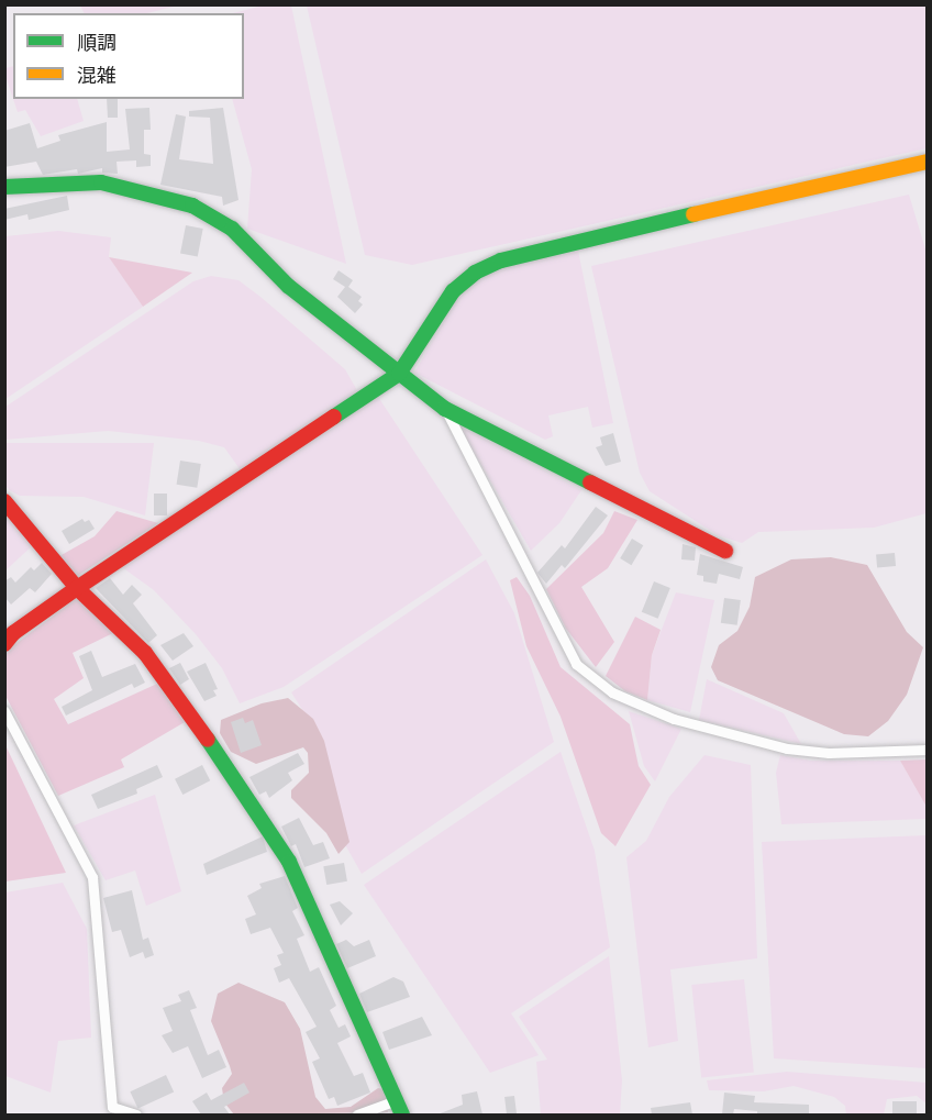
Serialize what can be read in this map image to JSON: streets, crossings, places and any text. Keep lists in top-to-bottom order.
{
  "legend": ["順調", "混雑"]
}
